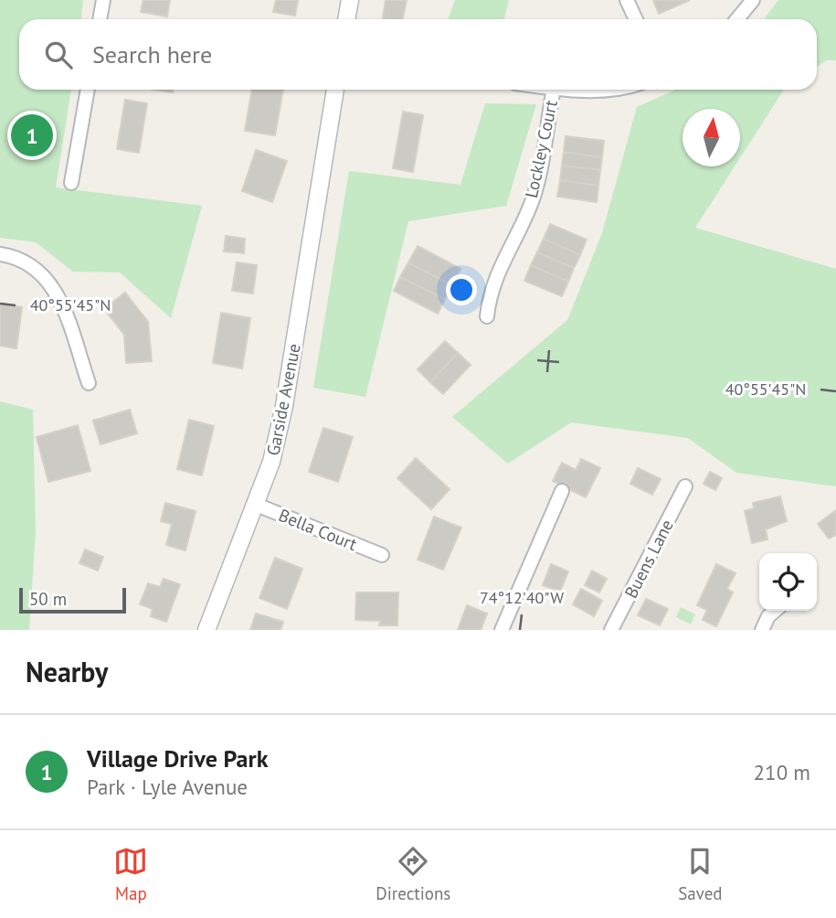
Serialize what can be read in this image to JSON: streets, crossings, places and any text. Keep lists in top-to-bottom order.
{
  "streets": {
    "street": [
      "Lockley Court",
      "Garside Avenue",
      "Bella Court",
      "Buens Lane"
    ]
  },
  "crossings": [
    ["Garside Avenue", "Bella Court"]
  ],
  "scale_bar": "50 m",
  "north": "top",
  "page": {
    "search": "Search here",
    "pins": "1",
    "scale": "50 m",
    "heading": "Nearby",
    "list": [
      {
        "mark": "1",
        "name": "Village Drive Park",
        "note": "Park · Lyle Avenue",
        "value": "210 m"
      }
    ],
    "nav": ["Map", "Directions", "Saved"]
  },
  "coordinates": ["40°55'45\"N", "74°12'40\"W"]
}
